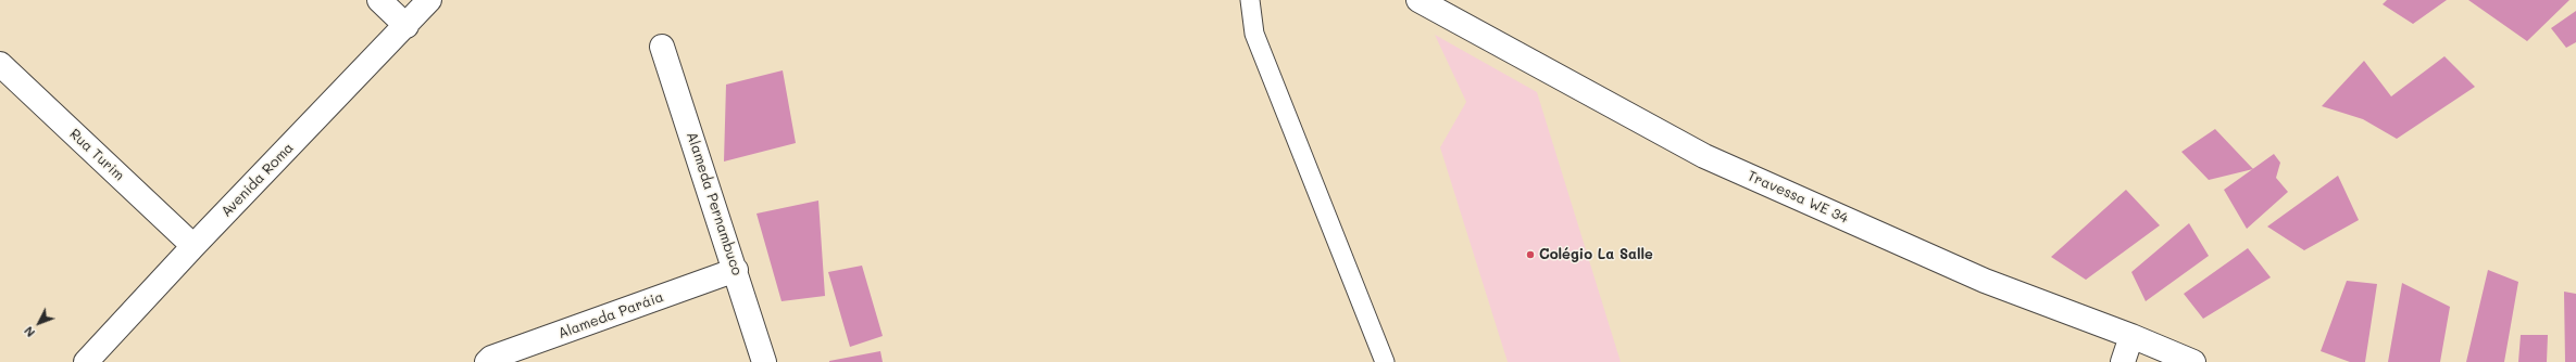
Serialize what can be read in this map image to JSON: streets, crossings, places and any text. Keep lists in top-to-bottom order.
{
  "streets": {
    "street": [
      "Rua Turim",
      "Avenida Roma",
      "Travessa WE 34",
      "Alameda Pernambuco",
      "Alameda Paráia"
    ]
  },
  "crossings": [
    ["Rua Turim", "Avenida Roma"],
    ["Alameda Pernambuco", "Alameda Paráia"]
  ],
  "places": ["Colégio La Salle"],
  "north": "bottom left"
}
